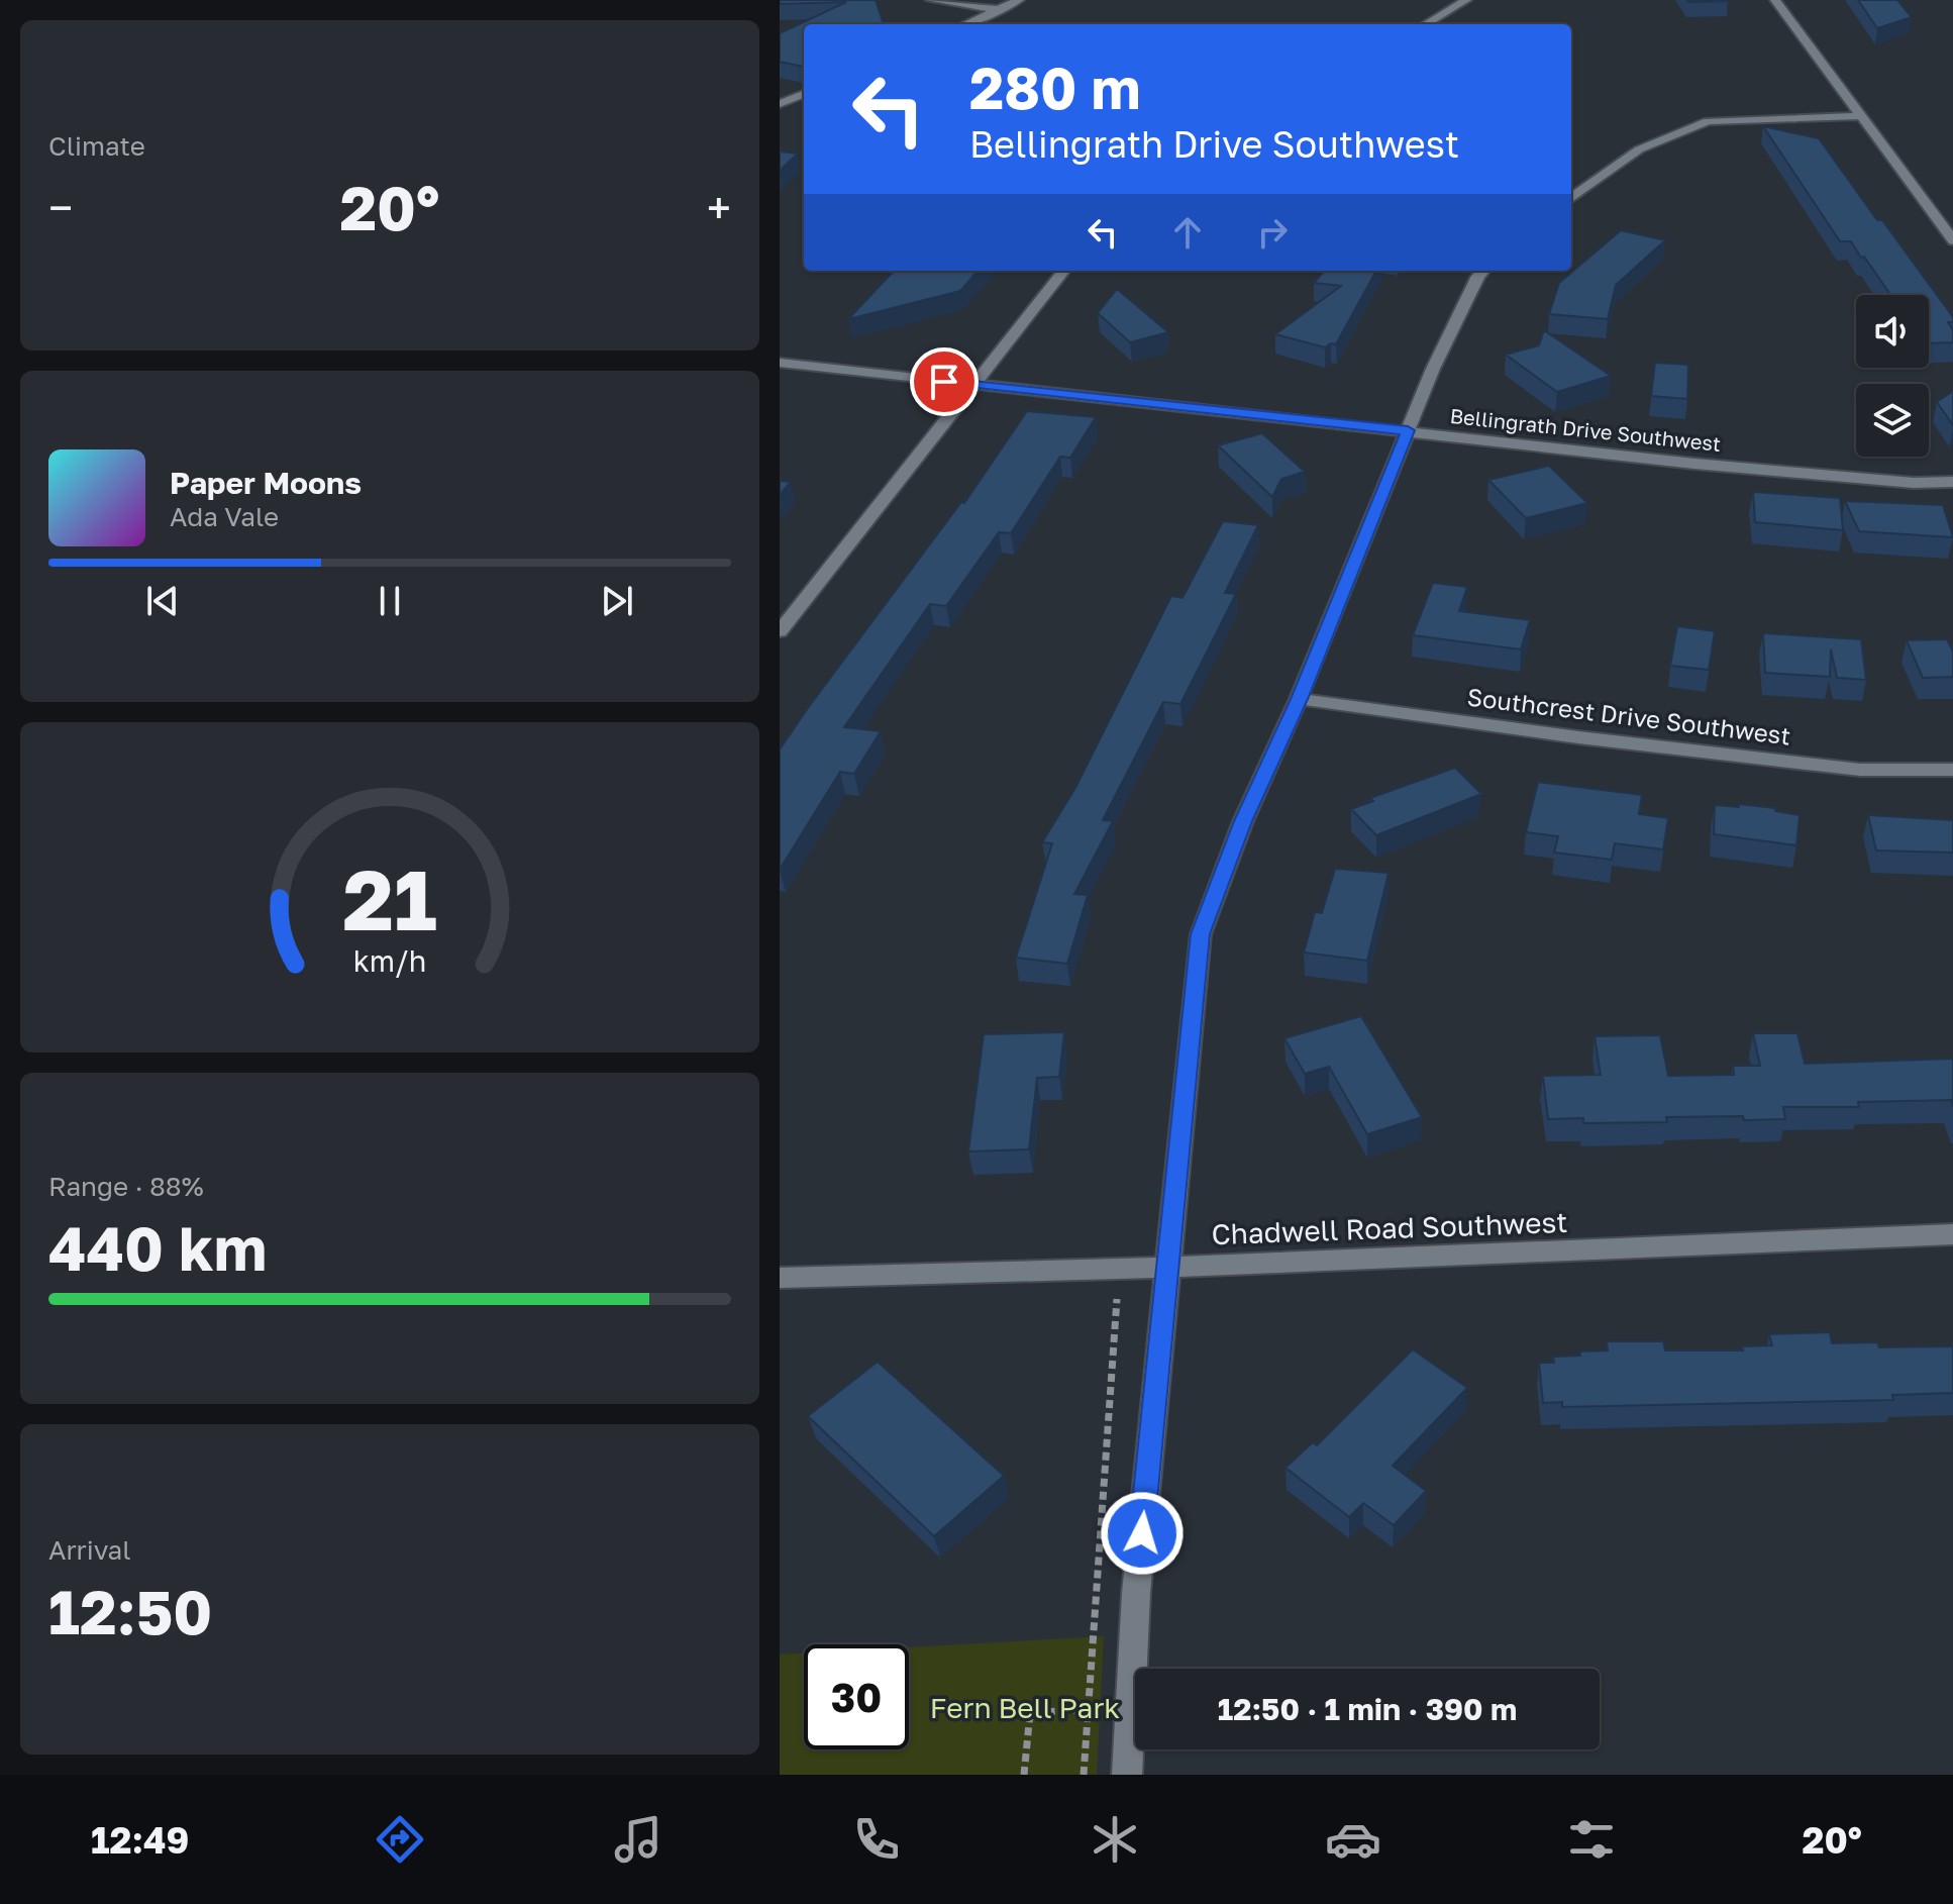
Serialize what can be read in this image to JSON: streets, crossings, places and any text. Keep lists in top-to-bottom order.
{
  "streets": {
    "street": ["Bellingrath Drive Southwest", "Southcrest Drive Southwest", "Chadwell Road Southwest"]
  },
  "parks": ["Fern Bell Park"],
  "page": {
    "tile": [
      "Climate",
      ["Range · 88%", "440 km"],
      ["Arrival", "12:50"]
    ],
    "turn": ["280 m", "Bellingrath Drive Southwest"],
    "heat": ["−", "20°", "+"],
    "song": ["Paper Moons", "Ada Vale"],
    "limit": "30",
    "trip": "12:50 · 1 min · 390 m",
    "tabs": ["12:49", "20°"],
    "gauge": ["21", "km/h"]
  }
}
